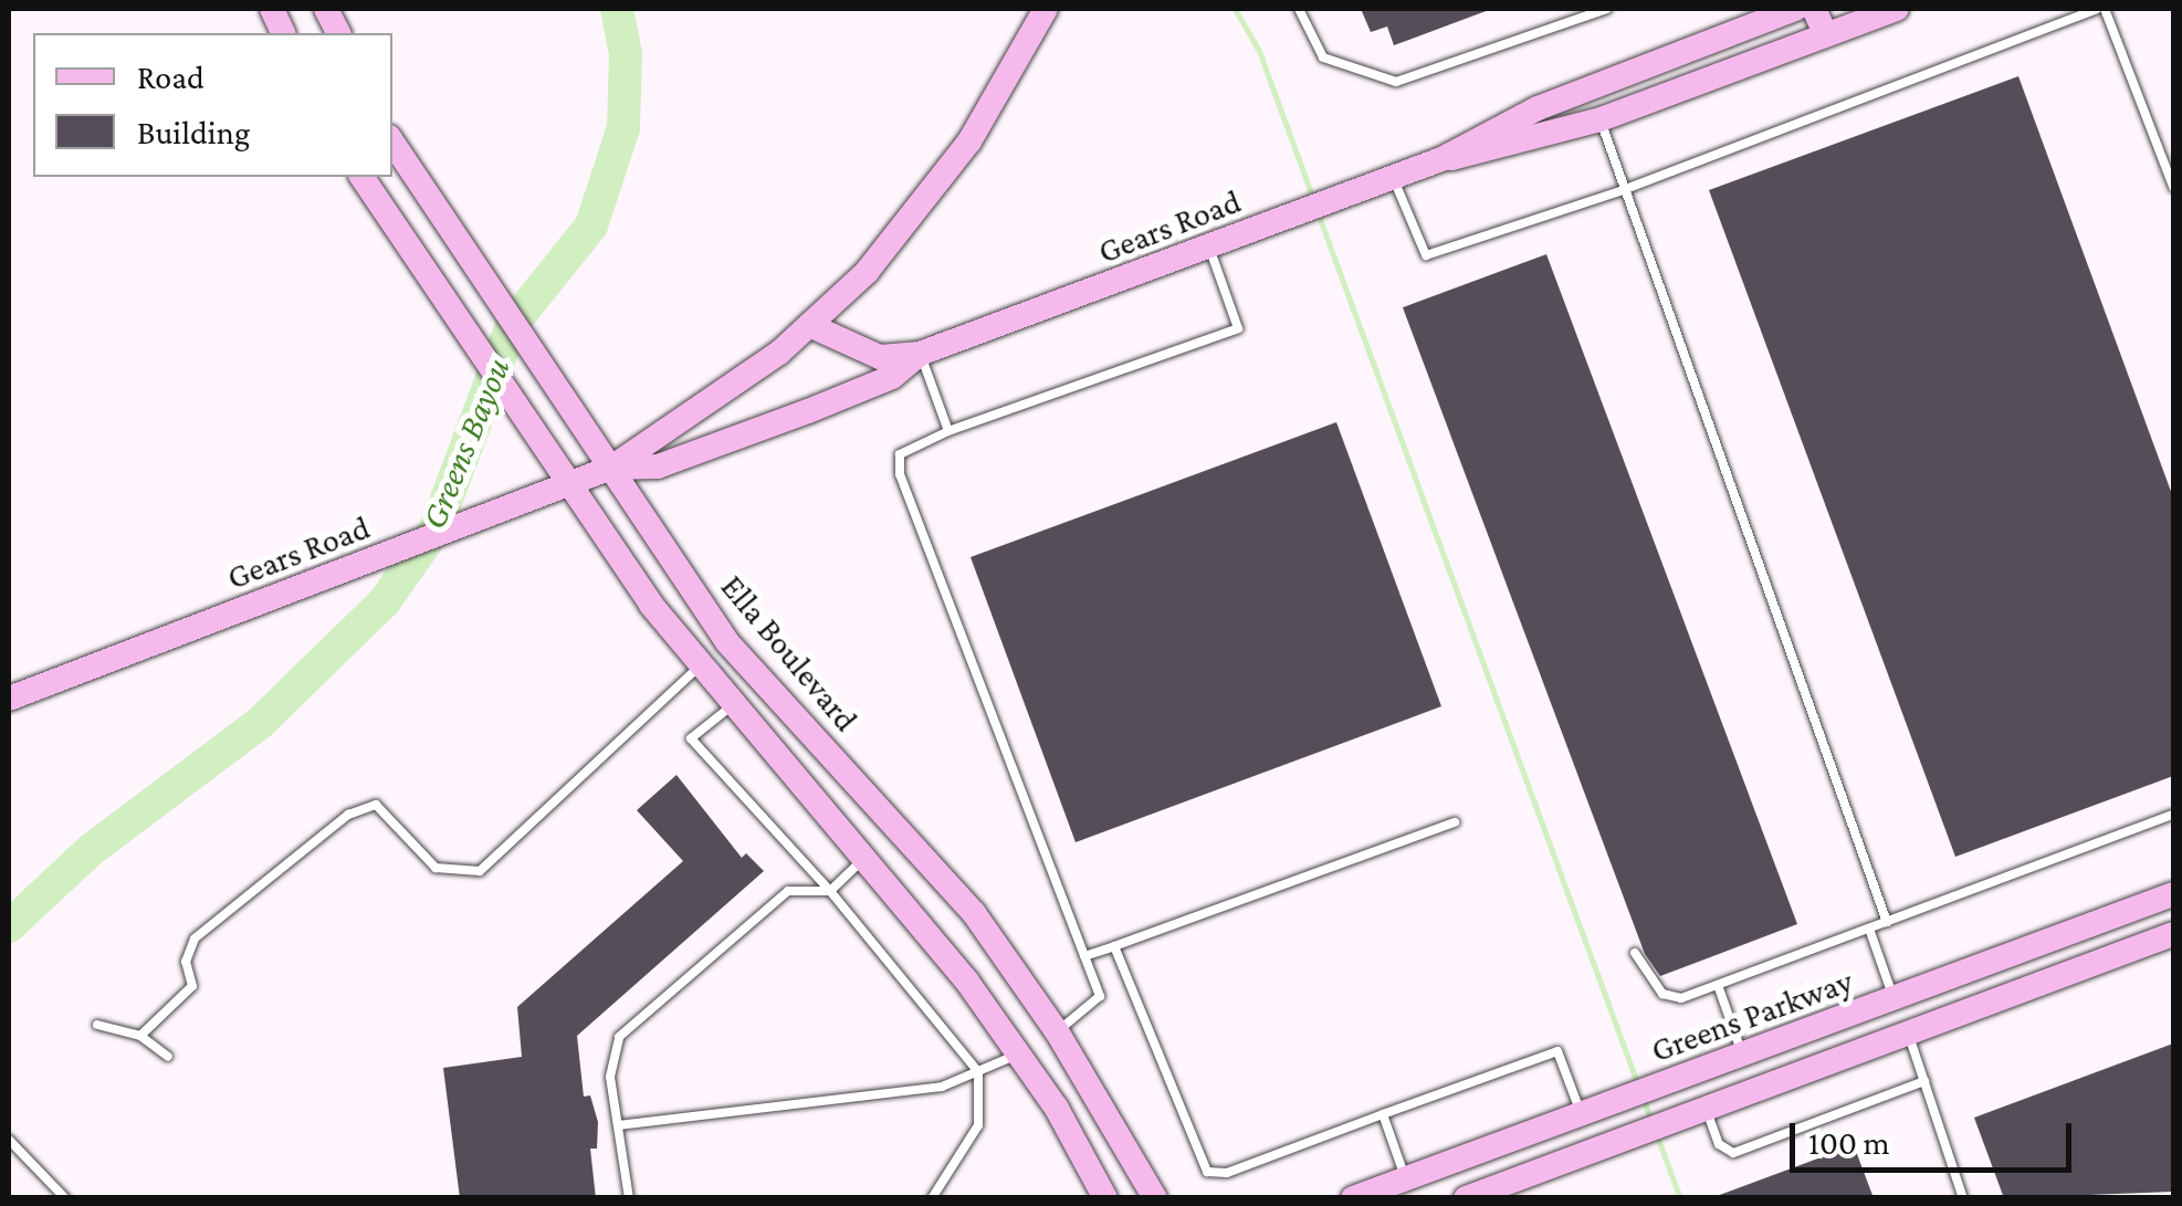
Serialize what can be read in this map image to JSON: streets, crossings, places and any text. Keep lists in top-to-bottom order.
{
  "streets": {
    "main road": ["Gears Road", "Ella Boulevard", "Greens Parkway"]
  },
  "crossings": [
    ["Gears Road", "Ella Boulevard"]
  ],
  "water": ["Greens Bayou"],
  "legend": ["Road", "Building"],
  "scale_bar": "100 m"
}
